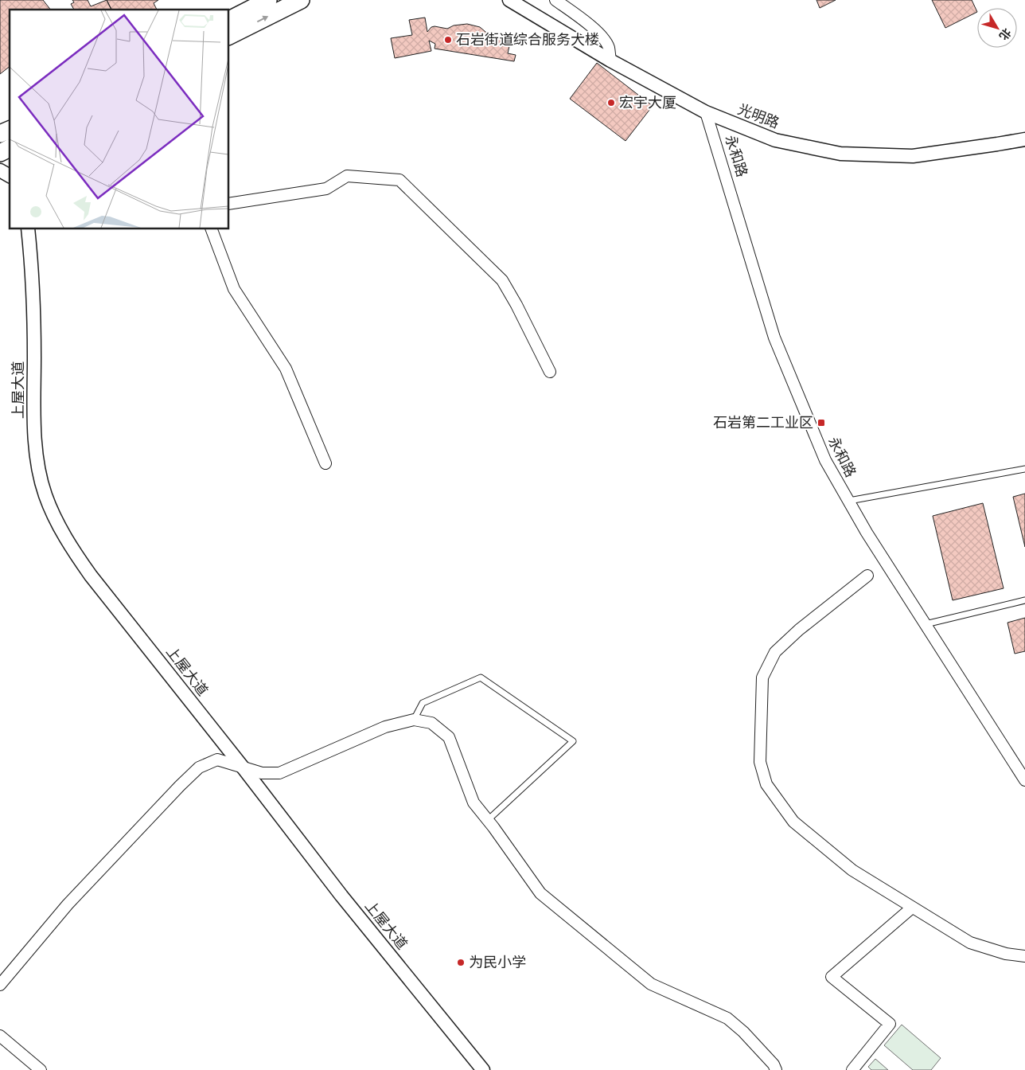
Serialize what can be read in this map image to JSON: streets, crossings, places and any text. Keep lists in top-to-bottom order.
{
  "streets": {
    "street": ["光明路", "永和路", "上屋大道"]
  },
  "crossings": [
    ["光明路", "永和路"]
  ],
  "places": {
    "other": ["石岩街道综合服务大楼", "宏宇大厦", "为民小学"],
    "transit": ["石岩第二工业区"]
  },
  "north": "bottom right"
}
